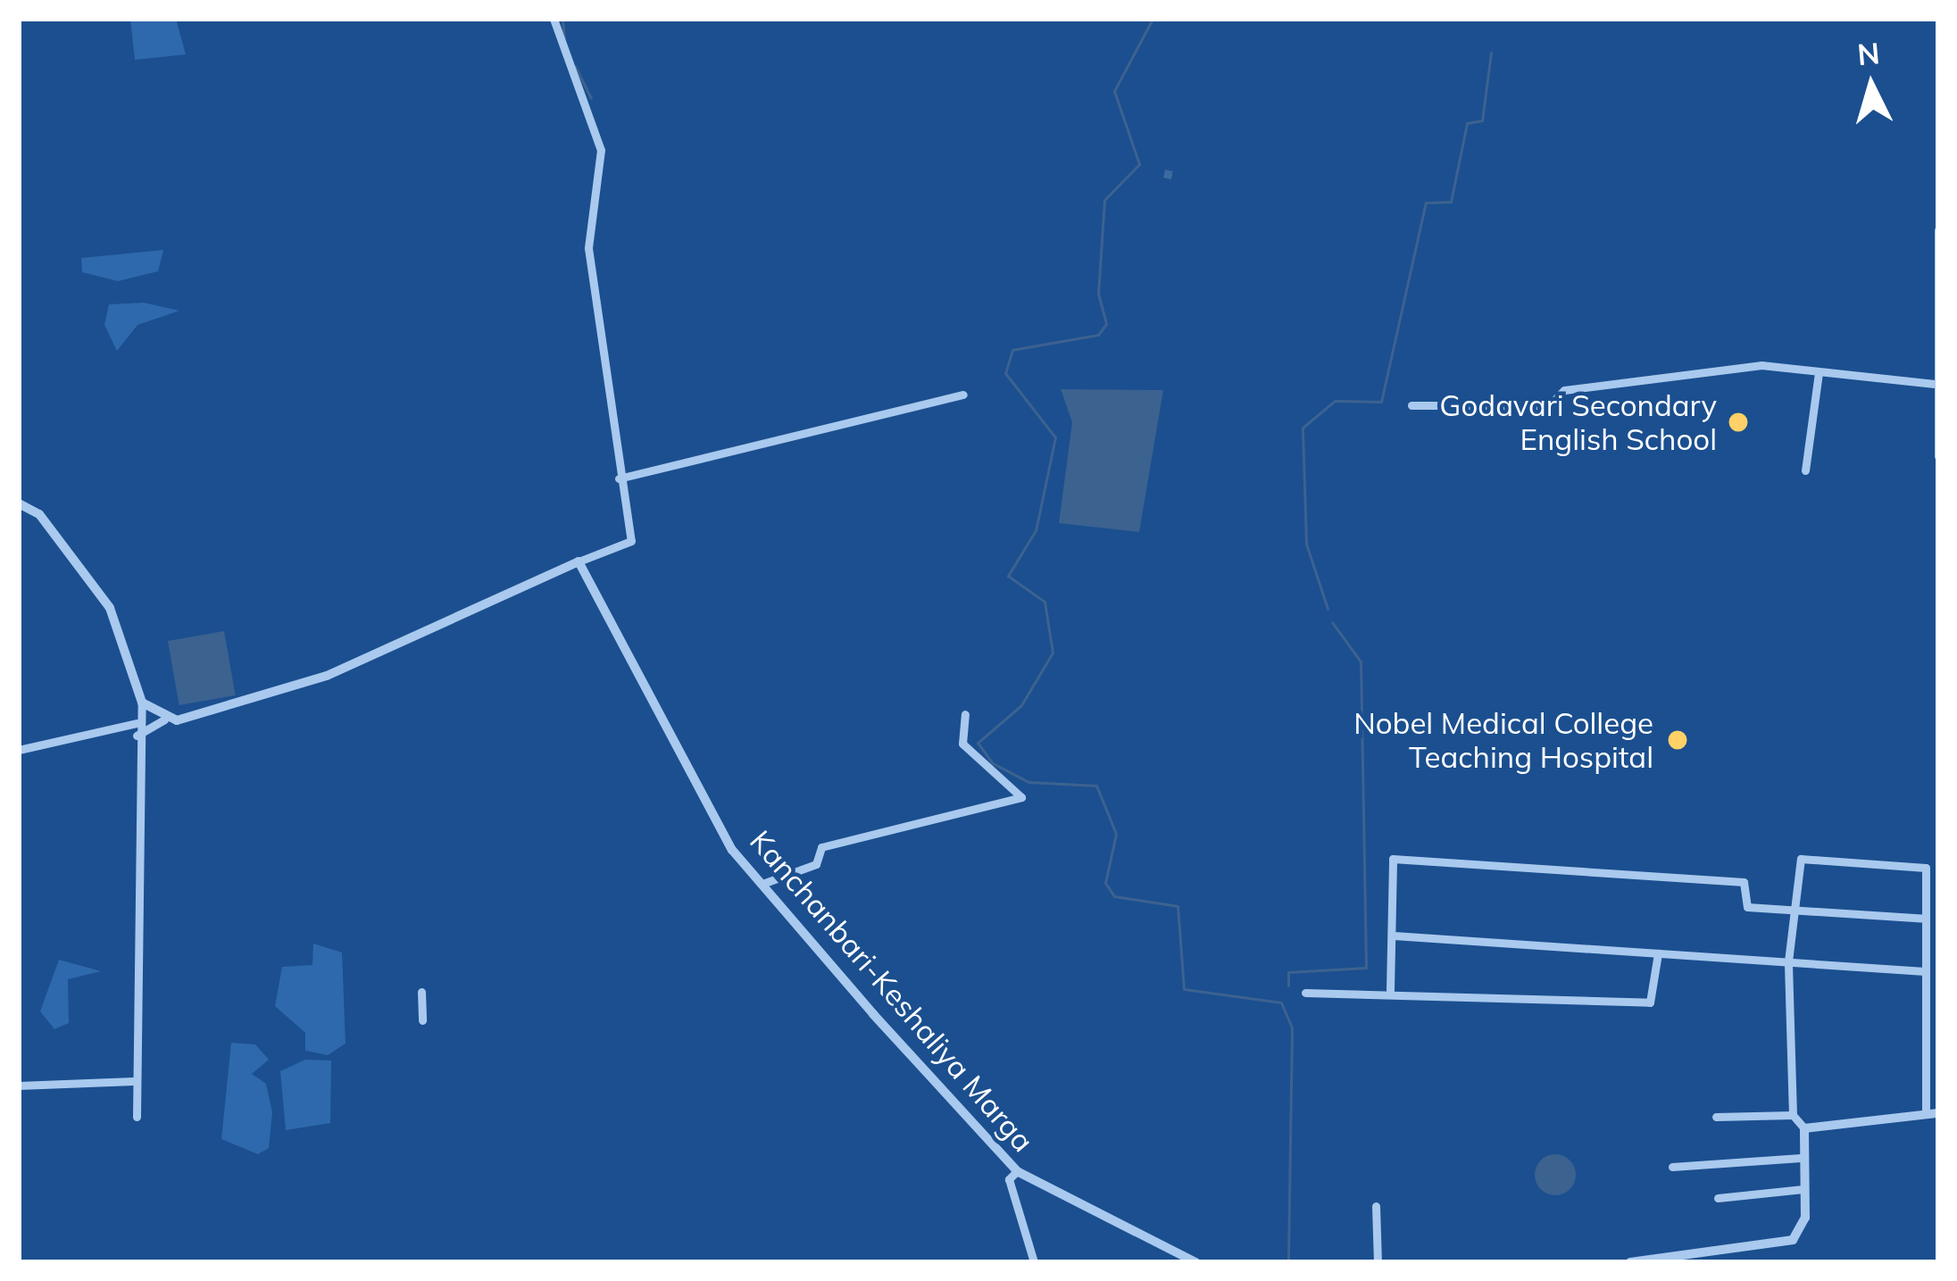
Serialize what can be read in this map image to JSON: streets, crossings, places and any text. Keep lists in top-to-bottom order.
{
  "streets": {
    "street": ["Kanchanbari-Keshaliya Marga"]
  },
  "places": ["Godavari Secondary English School", "Nobel Medical College Teaching Hospital"],
  "north": "top"
}
